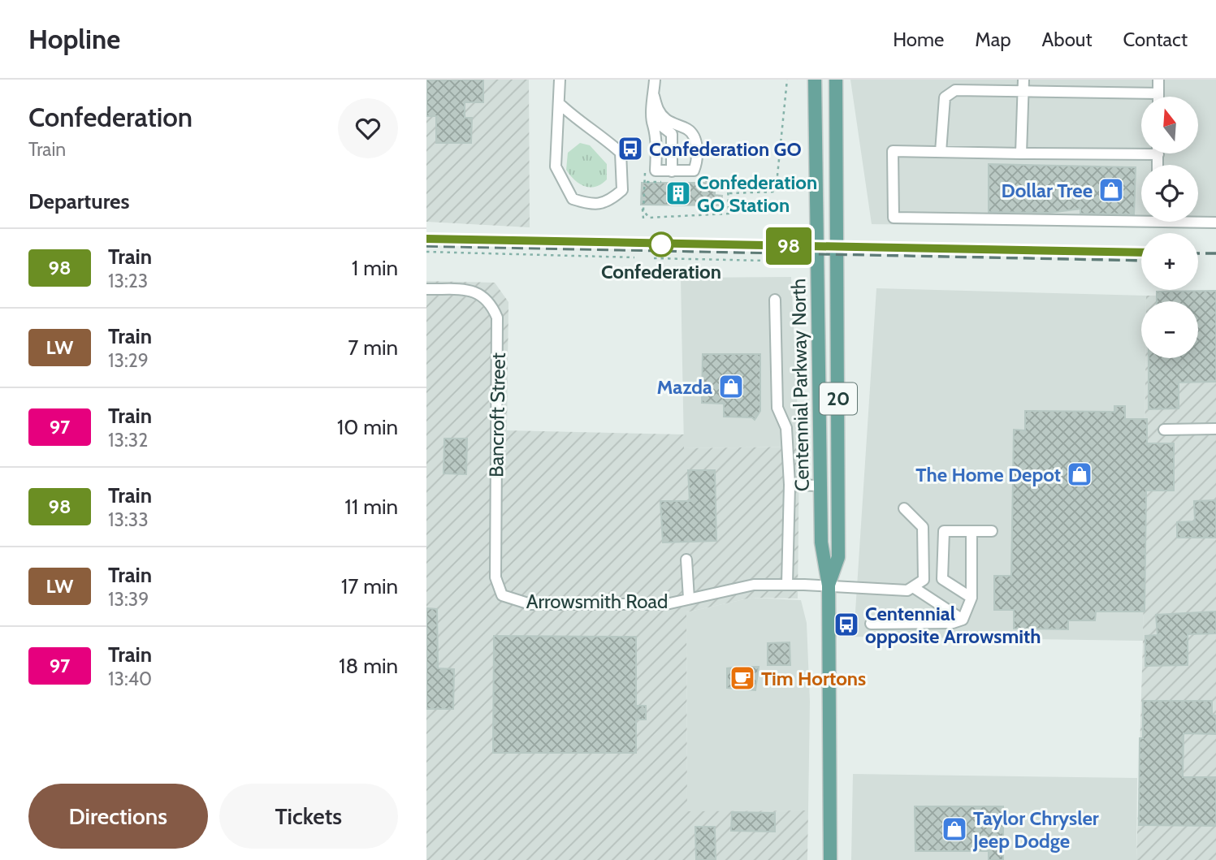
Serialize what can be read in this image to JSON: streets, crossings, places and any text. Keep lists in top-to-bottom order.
{
  "streets": {
    "main road": ["Centennial Parkway North", "20"],
    "street": ["Bancroft Street", "Arrowsmith Road"]
  },
  "crossings": [
    ["Centennial Parkway North", "Arrowsmith Road"],
    ["Bancroft Street", "Arrowsmith Road"]
  ],
  "places": {
    "bus stop": ["Confederation GO", "Centennial opposite Arrowsmith"],
    "shop": [
      "Dollar Tree",
      "Mazda",
      "The Home Depot",
      "Taylor Chrysler Jeep Dodge"
    ],
    "building": ["Confederation GO Station"],
    "other": ["Confederation"],
    "cafe": ["Tim Hortons"]
  },
  "north": "top",
  "page": {
    "header": "Hopline",
    "nav": [
      "Home",
      "Map",
      "About",
      "Contact"
    ],
    "heading": [
      ["Confederation", "Train"],
      "Departures"
    ],
    "on_map": "98",
    "map_buttons": ["+", "−"],
    "list": [
      {
        "mark": "98",
        "name": "Train",
        "note": "13:23",
        "value": "1 min"
      },
      {
        "mark": "LW",
        "name": "Train",
        "note": "13:29",
        "value": "7 min"
      },
      {
        "mark": "97",
        "name": "Train",
        "note": "13:32",
        "value": "10 min"
      },
      {
        "mark": "98",
        "name": "Train",
        "note": "13:33",
        "value": "11 min"
      },
      {
        "mark": "LW",
        "name": "Train",
        "note": "13:39",
        "value": "17 min"
      },
      {
        "mark": "97",
        "name": "Train",
        "note": "13:40",
        "value": "18 min"
      }
    ],
    "buttons": ["Directions", "Tickets"]
  }
}
